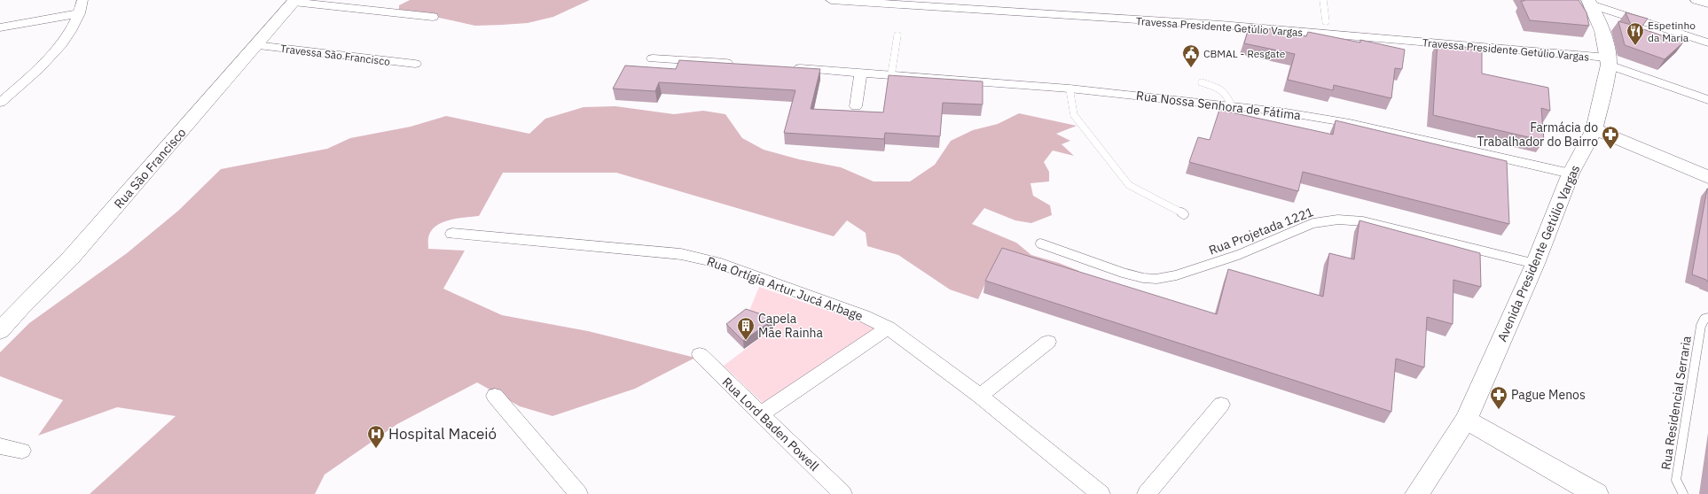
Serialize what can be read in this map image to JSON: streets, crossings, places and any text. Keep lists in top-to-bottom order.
{
  "streets": {
    "street": [
      "Travessa Presidente Getúlio Vargas",
      "Travessa São Francisco",
      "Rua Nossa Senhora de Fátima",
      "Rua São Francisco",
      "Avenida Presidente Getúlio Vargas",
      "Rua Ortígia Artur Jucá Arbage",
      "Rua Lord Baden Powell"
    ],
    "lane": ["Rua Projetada 1221", "Rua Residencial Serraria"]
  },
  "crossings": [
    ["Travessa Presidente Getúlio Vargas", "Avenida Presidente Getúlio Vargas"],
    ["Travessa São Francisco", "Rua São Francisco"],
    ["Rua Nossa Senhora de Fátima", "Avenida Presidente Getúlio Vargas"],
    ["Rua Projetada 1221", "Avenida Presidente Getúlio Vargas"]
  ],
  "places": {
    "restaurant": ["Espetinho da Maria"],
    "public building": ["CBMAL - Resgate"],
    "pharmacy": ["Farmácia do Trabalhador do Bairro", "Pague Menos"],
    "building": ["Capela Mãe Rainha"],
    "hospital": ["Hospital Maceió"]
  }
}
